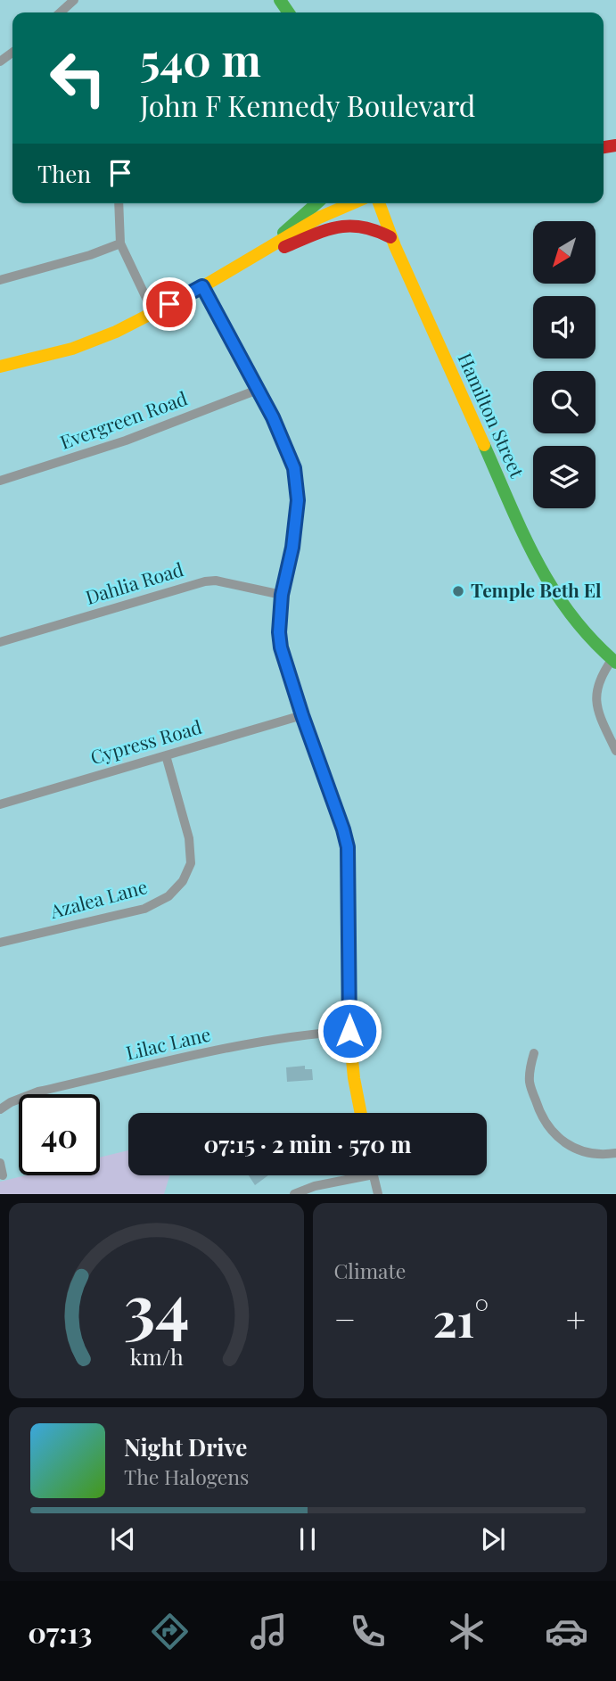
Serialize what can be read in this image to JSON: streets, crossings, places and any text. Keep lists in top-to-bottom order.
{
  "streets": {
    "street": [
      "Hamilton Street",
      "Evergreen Road",
      "Dahlia Road",
      "Cypress Road",
      "Azalea Lane",
      "Lilac Lane"
    ]
  },
  "crossings": [
    ["Cypress Road", "Azalea Lane"]
  ],
  "places": ["Temple Beth El"],
  "north": "bottom left",
  "page": {
    "turn": ["540 m", "John F Kennedy Boulevard"],
    "then": "Then",
    "limit": "40",
    "trip": "07:15 · 2 min · 570 m",
    "tile": "Climate",
    "heat": ["−", "21°", "+"],
    "song": ["Night Drive", "The Halogens"],
    "tabs": "07:13",
    "gauge": ["34", "km/h"]
  }
}
